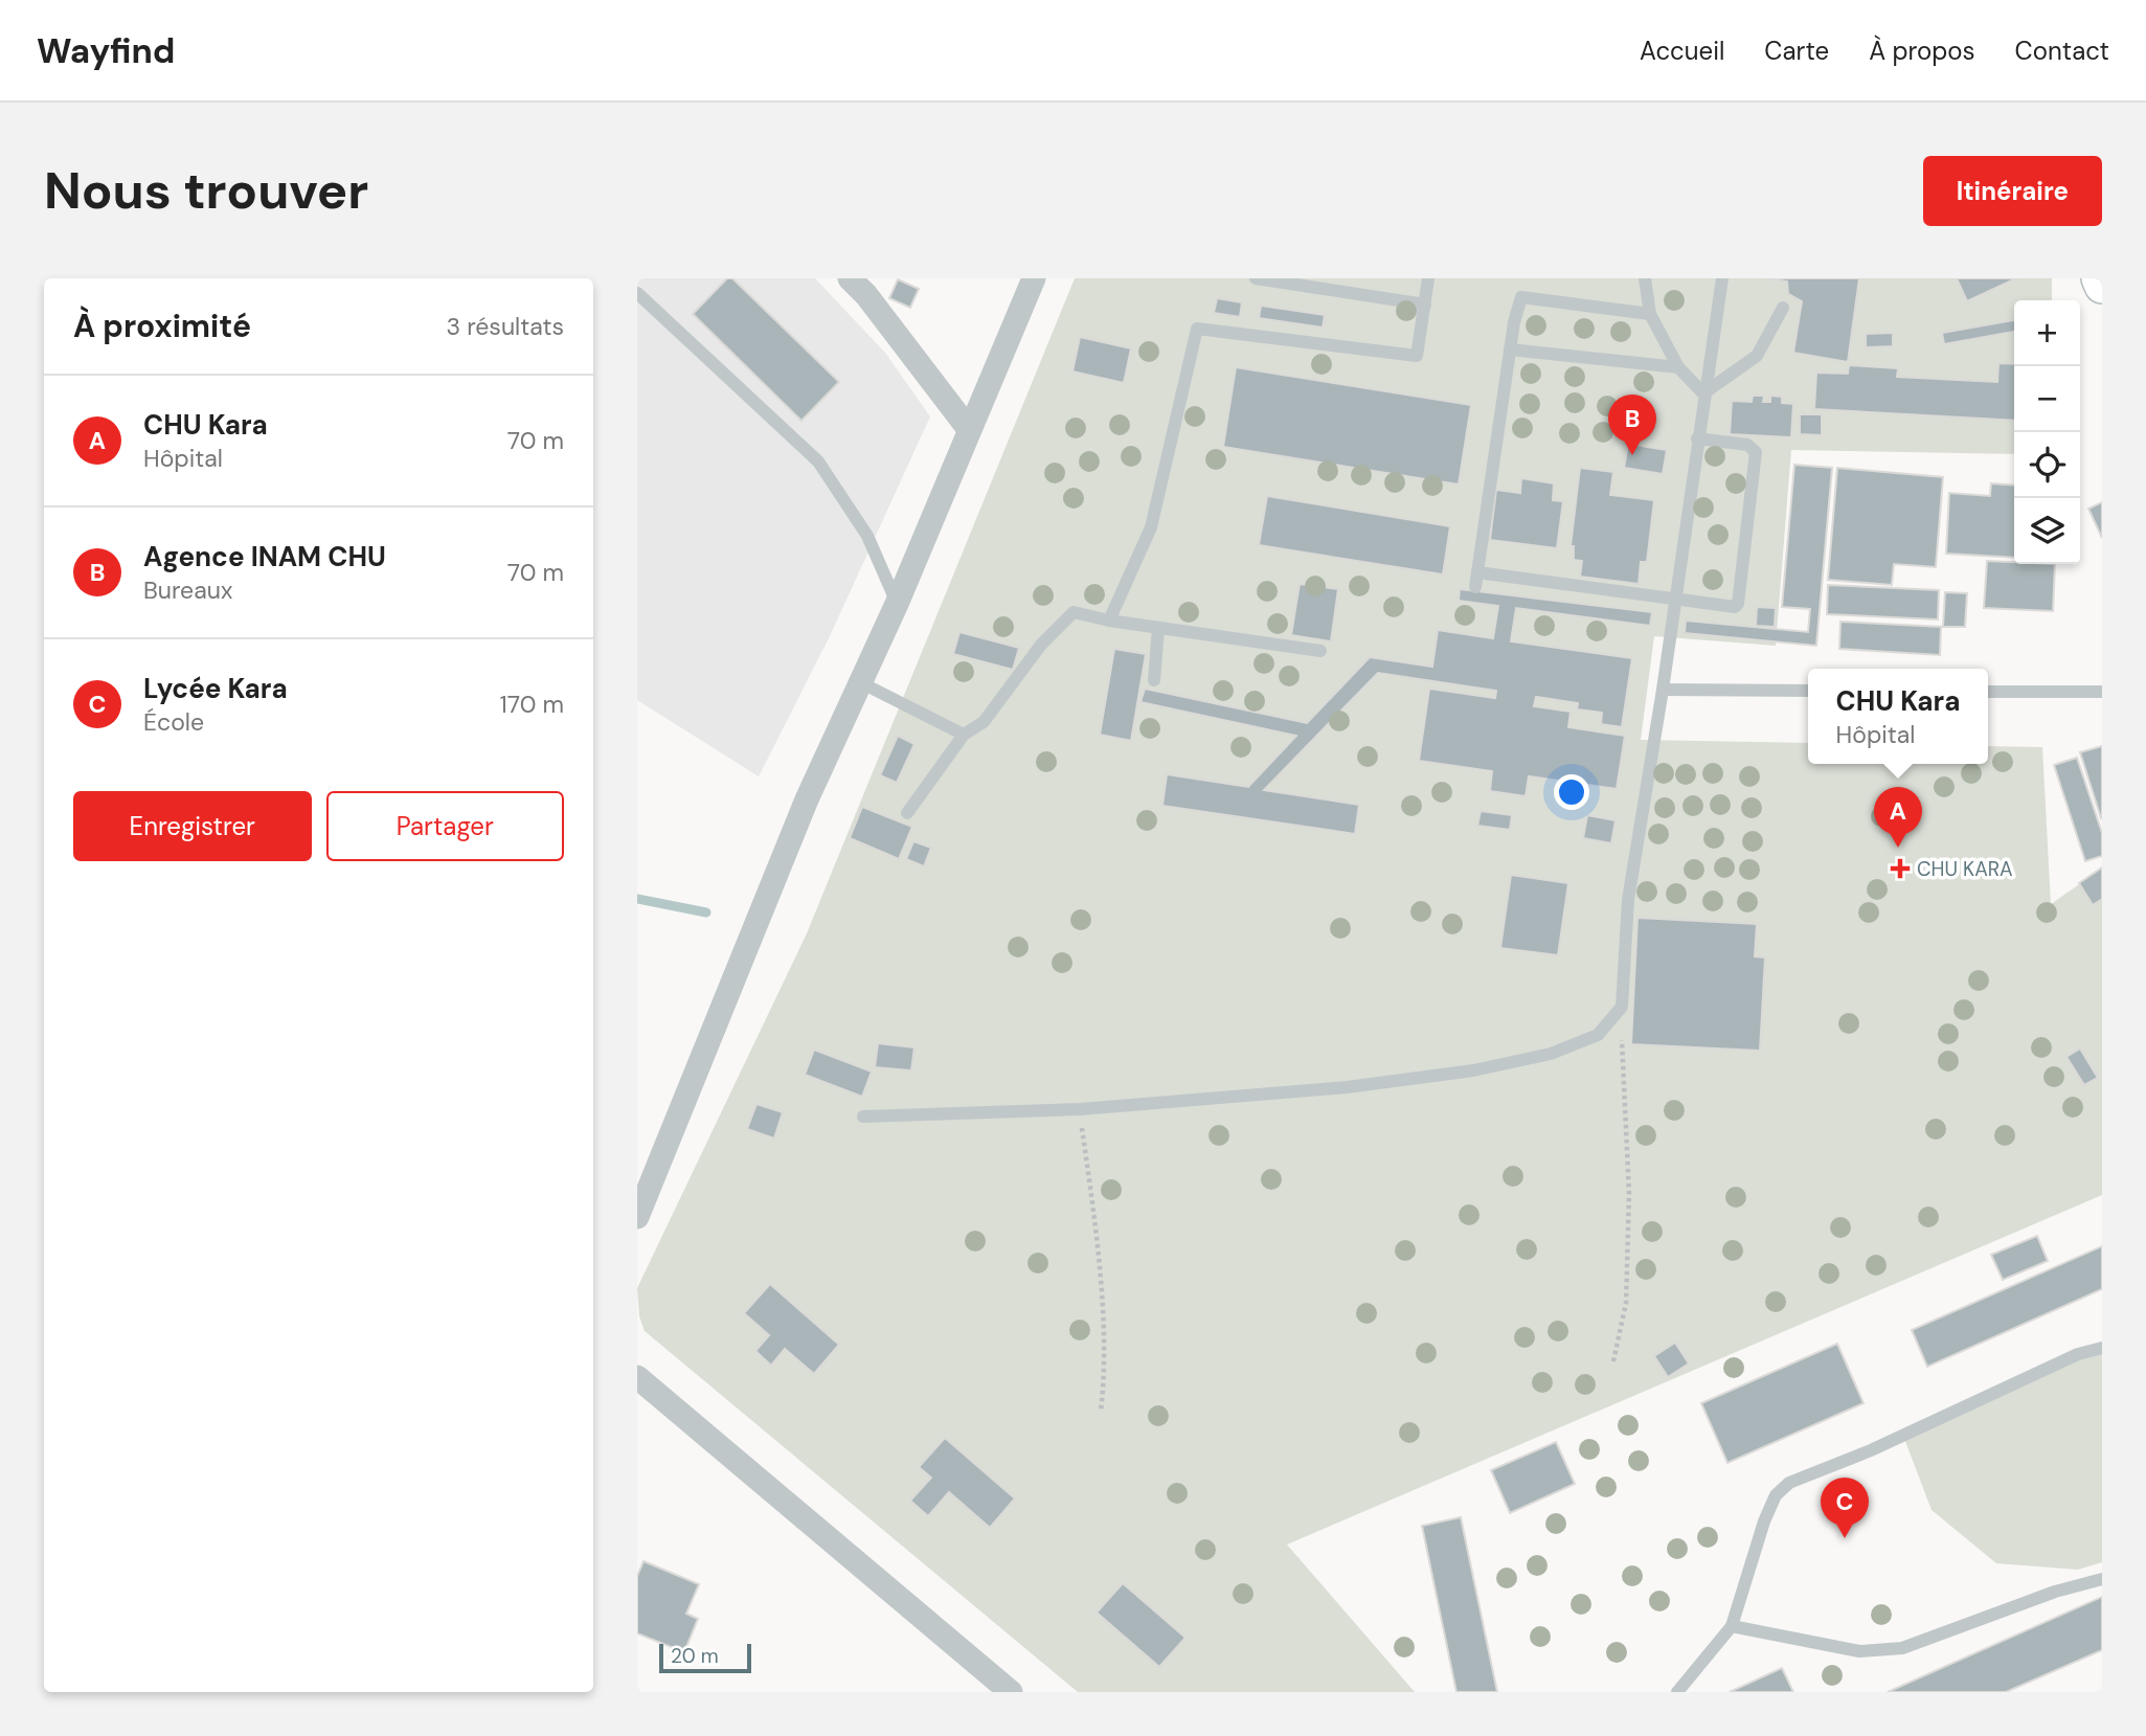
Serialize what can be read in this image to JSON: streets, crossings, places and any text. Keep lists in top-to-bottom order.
{
  "places": {
    "health": ["CHU KARA"]
  },
  "scale_bar": "20 m",
  "page": {
    "header": "Wayfind",
    "nav": [
      "Accueil",
      "Carte",
      "À propos",
      "Contact"
    ],
    "buttons": [
      "Itinéraire",
      ["Enregistrer", "Partager"]
    ],
    "title": "Nous trouver",
    "heading": ["À proximité", "3 résultats"],
    "map_buttons": ["+", "−"],
    "list": [
      {
        "mark": "A",
        "name": "CHU Kara",
        "note": "Hôpital",
        "value": "70 m"
      },
      {
        "mark": "B",
        "name": "Agence INAM CHU",
        "note": "Bureaux",
        "value": "70 m"
      },
      {
        "mark": "C",
        "name": "Lycée Kara",
        "note": "École",
        "value": "170 m"
      }
    ],
    "pins": ["B", "A", "C"],
    "popup": ["CHU Kara", "Hôpital"],
    "scale": "20 m"
  }
}
